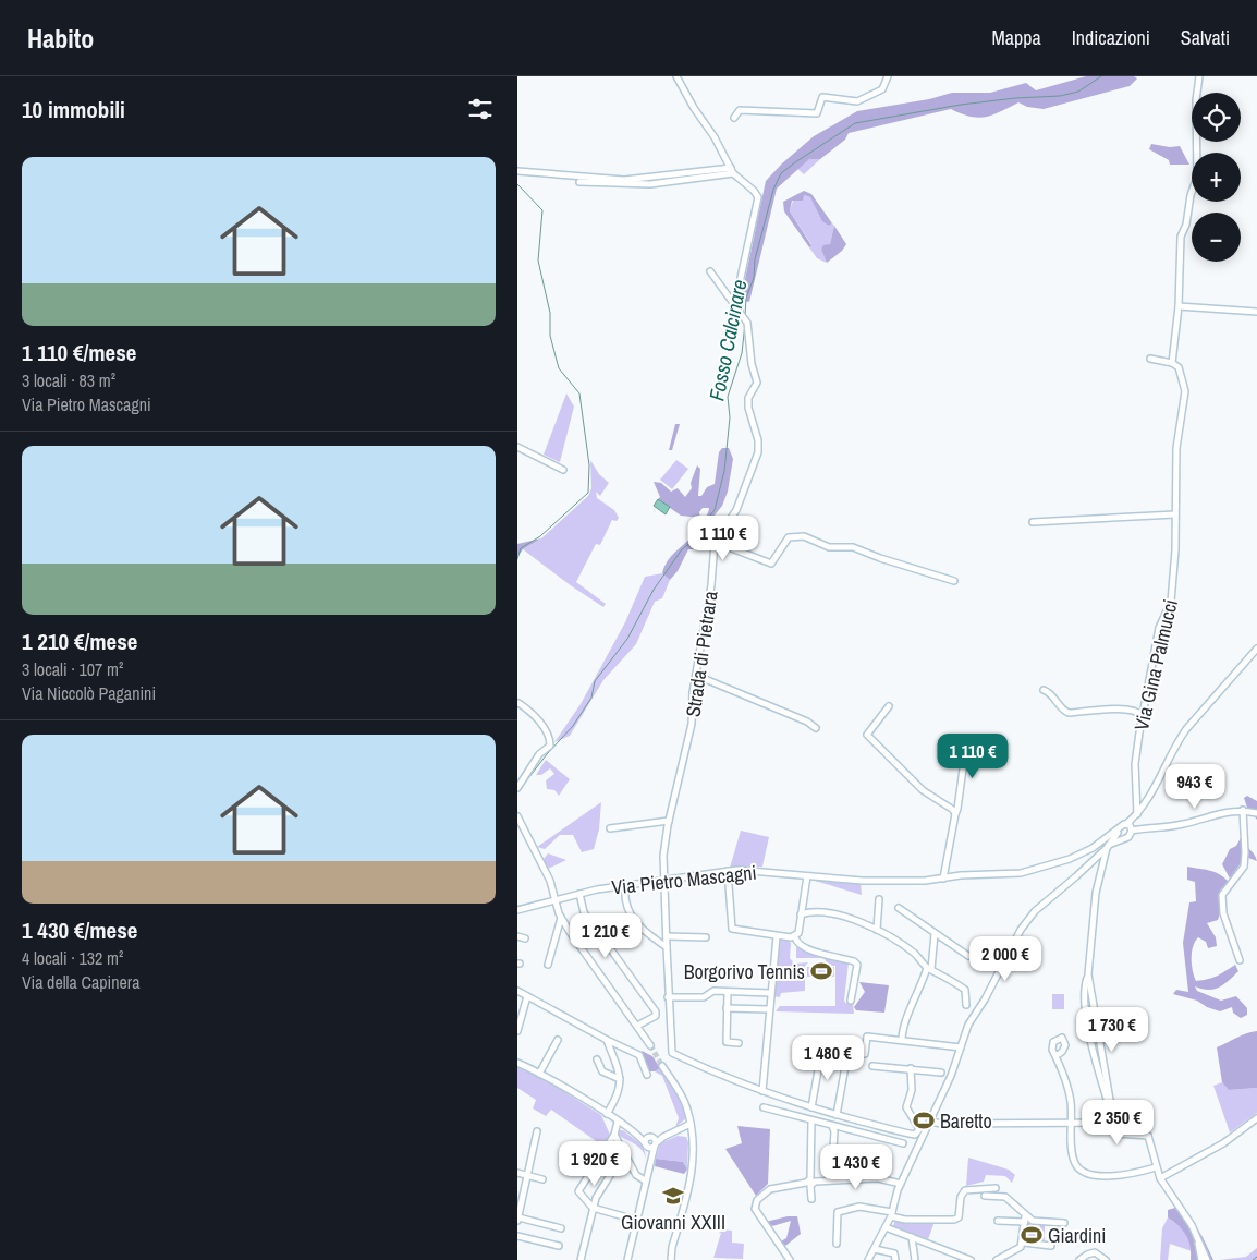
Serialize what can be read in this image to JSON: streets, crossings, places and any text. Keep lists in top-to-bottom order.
{
  "streets": {
    "street": ["Strada di Pietrara", "Via Gina Palmucci", "Via Pietro Mascagni"]
  },
  "crossings": [
    ["Strada di Pietrara", "Via Pietro Mascagni"]
  ],
  "water": ["Fosso Calcinare"],
  "places": {
    "sports": ["Borgorivo Tennis", "Baretto", "Giardini"],
    "school or university": ["Giovanni XXIII"]
  },
  "page": {
    "header": "Habito",
    "nav": ["Mappa", "Indicazioni", "Salvati"],
    "heading": "10 immobili",
    "map_buttons": ["+", "−"],
    "list": [
      {
        "name": "1 110 €/mese",
        "note": "3 locali · 83 m² · Via Pietro Mascagni"
      },
      {
        "name": "1 210 €/mese",
        "note": "3 locali · 107 m² · Via Niccolò Paganini"
      },
      {
        "name": "1 430 €/mese",
        "note": "4 locali · 132 m² · Via della Capinera"
      }
    ],
    "price": [
      "1 110 €",
      "1 110 €",
      "943 €",
      "1 210 €",
      "2 000 €",
      "1 730 €",
      "1 480 €",
      "2 350 €",
      "1 920 €",
      "1 430 €"
    ]
  }
}
